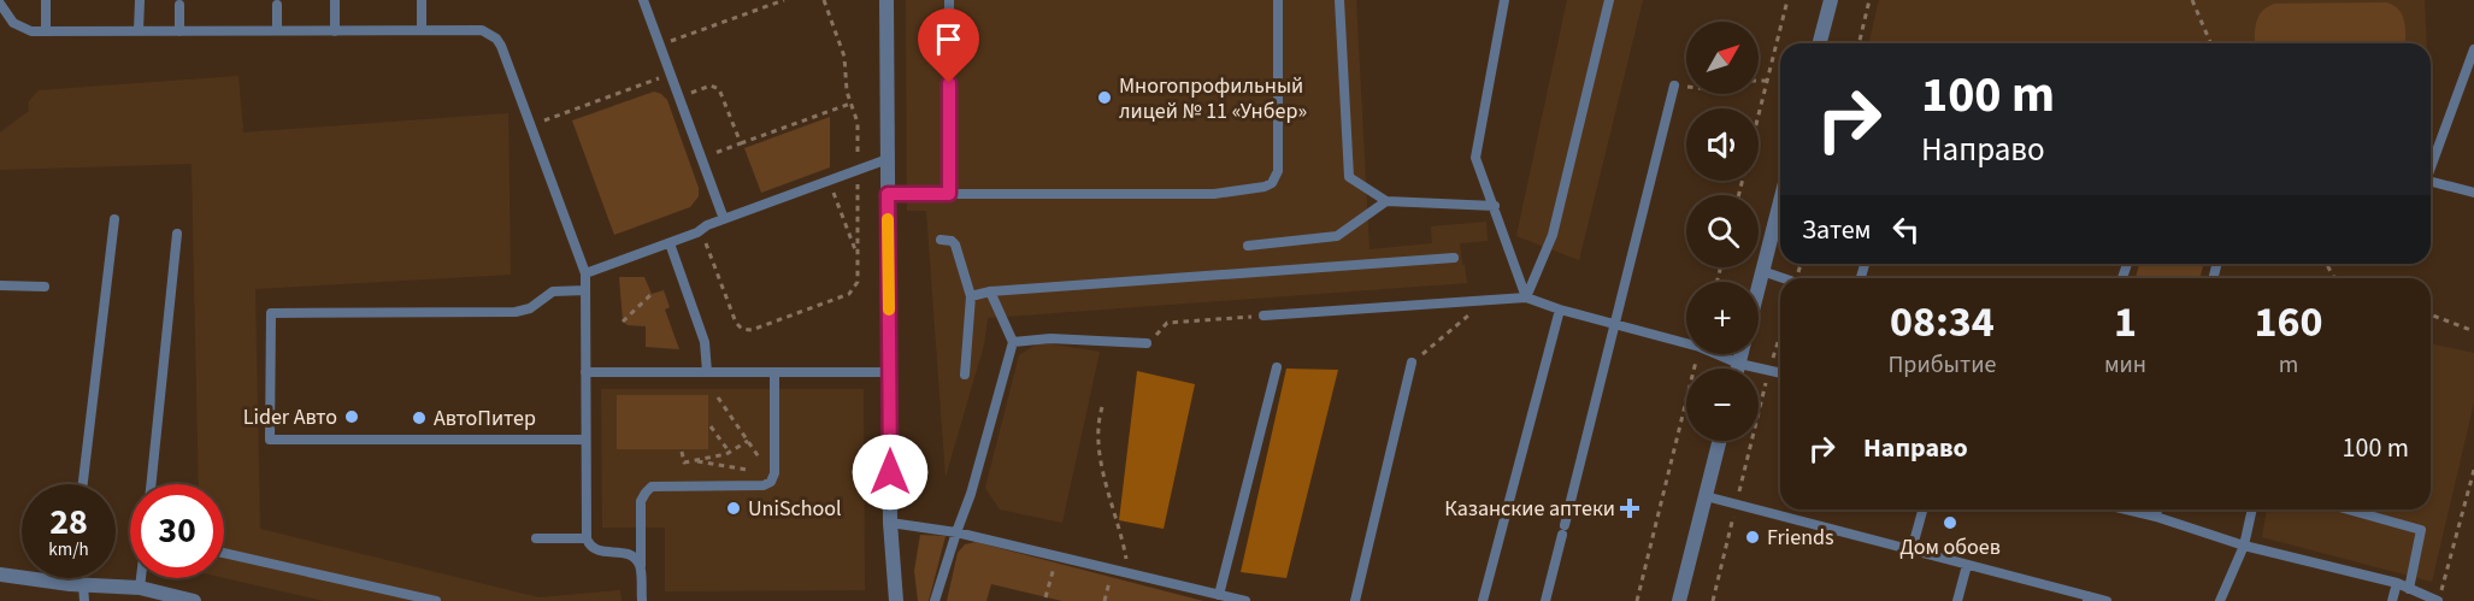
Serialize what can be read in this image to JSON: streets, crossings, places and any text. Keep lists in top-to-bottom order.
{
  "places": {
    "other": [
      "Многопрофильный лицей № 11 «Унбер»",
      "Lider Авто",
      "АвтоПитер",
      "UniSchool",
      "Дом обоев",
      "Friends"
    ],
    "health": ["Казанские аптеки"]
  },
  "north": "top right",
  "page": {
    "map_buttons": ["+", "−"],
    "turn": ["100 m", "Направо"],
    "then": "Затем",
    "eta": [
      "08:34",
      "Прибытие",
      "1",
      "мин",
      "160",
      "m"
    ],
    "list": [
      {
        "name": "Направо",
        "value": "100 m"
      }
    ],
    "speed": "28 km/h",
    "limit": "30"
  }
}
